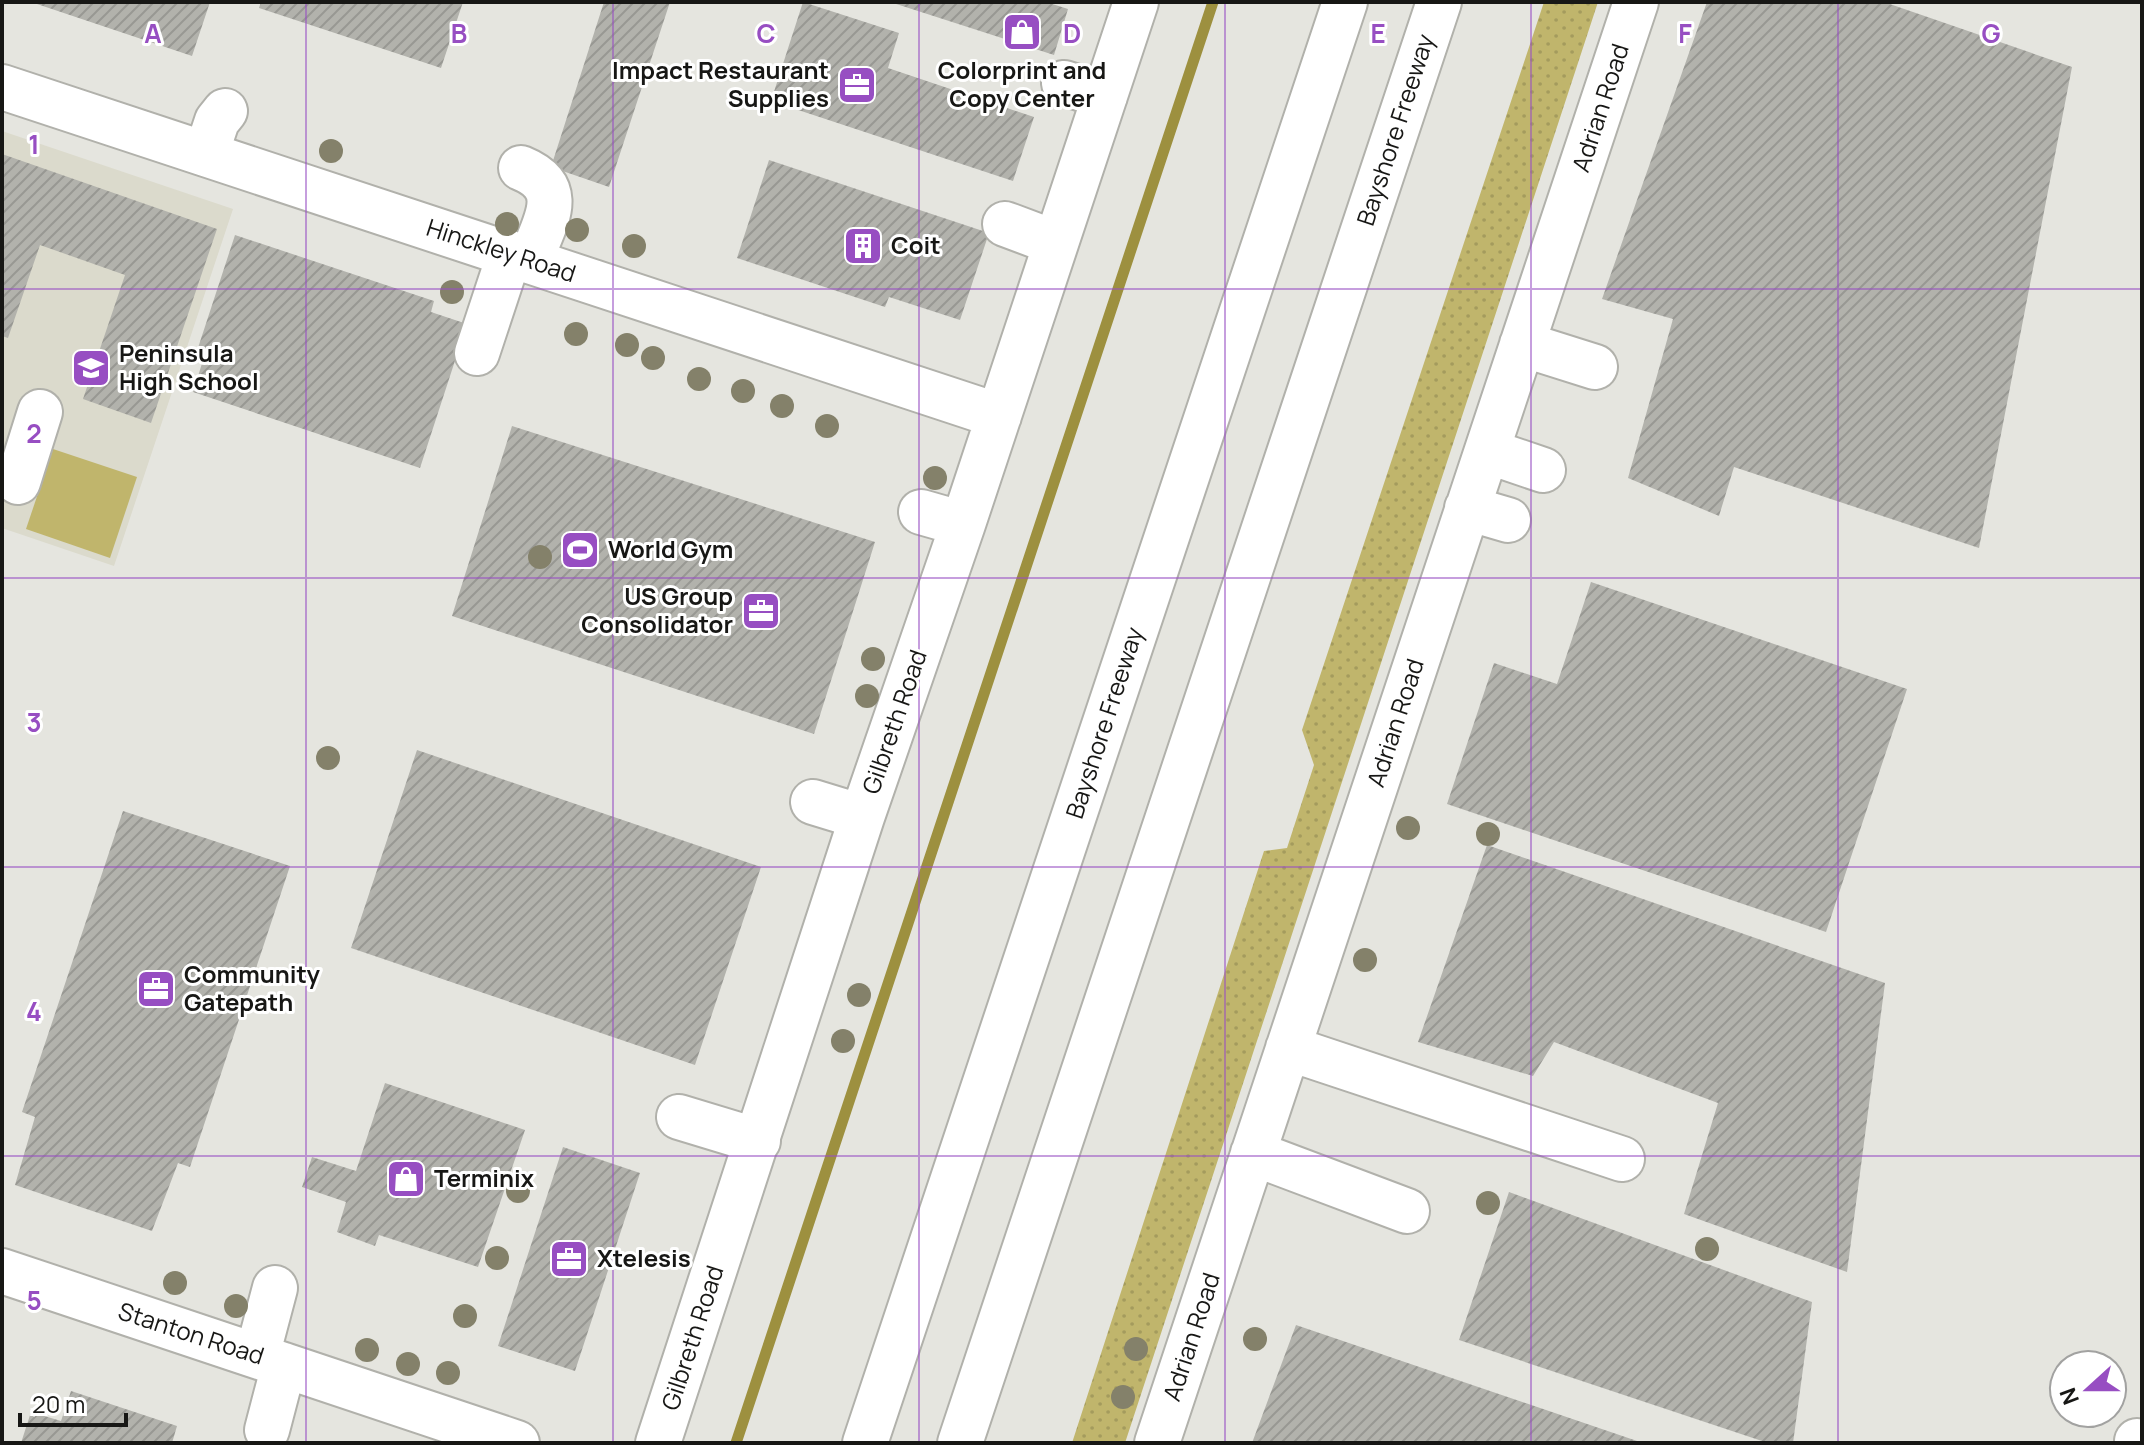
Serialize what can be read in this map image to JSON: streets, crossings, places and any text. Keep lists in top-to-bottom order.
{
  "streets": {
    "main road": [
      "Adrian Road",
      "Bayshore Freeway",
      "Hinckley Road",
      "Gilbreth Road",
      "Stanton Road"
    ]
  },
  "crossings": [
    ["Hinckley Road", "Gilbreth Road"]
  ],
  "places": {
    "shop": ["Colorprint and Copy Center", "Terminix"],
    "office": [
      "Impact Restaurant Supplies",
      "US Group Consolidator",
      "Community Gatepath",
      "Xtelesis"
    ],
    "building": ["Coit"],
    "school or university": ["Peninsula High School"],
    "sports": ["World Gym"]
  },
  "scale_bar": "20 m",
  "north": "left",
  "grid": {
    "columns": [
      "A",
      "B",
      "C",
      "D",
      "E",
      "F",
      "G"
    ],
    "rows": [
      "1",
      "2",
      "3",
      "4",
      "5"
    ]
  }
}
